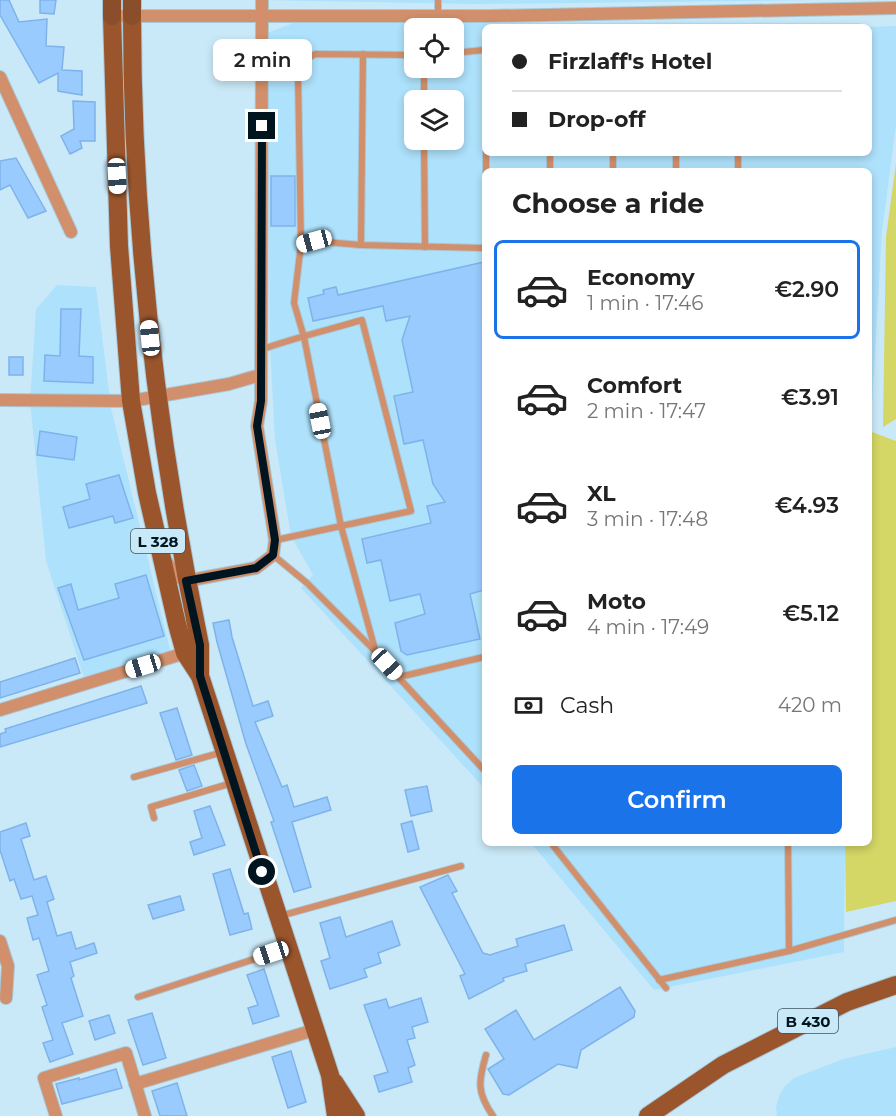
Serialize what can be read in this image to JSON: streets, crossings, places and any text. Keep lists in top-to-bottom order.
{
  "streets": {
    "main road": ["L 328", "B 430"]
  },
  "page": {
    "banner": ["Firzlaff's Hotel", "Drop-off"],
    "bubble": "2 min",
    "heading": "Choose a ride",
    "list": [
      {
        "name": "Economy",
        "note": "1 min · 17:46",
        "value": "€2.90"
      },
      {
        "name": "Comfort",
        "note": "2 min · 17:47",
        "value": "€3.91"
      },
      {
        "name": "XL",
        "note": "3 min · 17:48",
        "value": "€4.93"
      },
      {
        "name": "Moto",
        "note": "4 min · 17:49",
        "value": "€5.12"
      }
    ],
    "pay": ["Cash", "420 m"],
    "buttons": "Confirm"
  }
}
